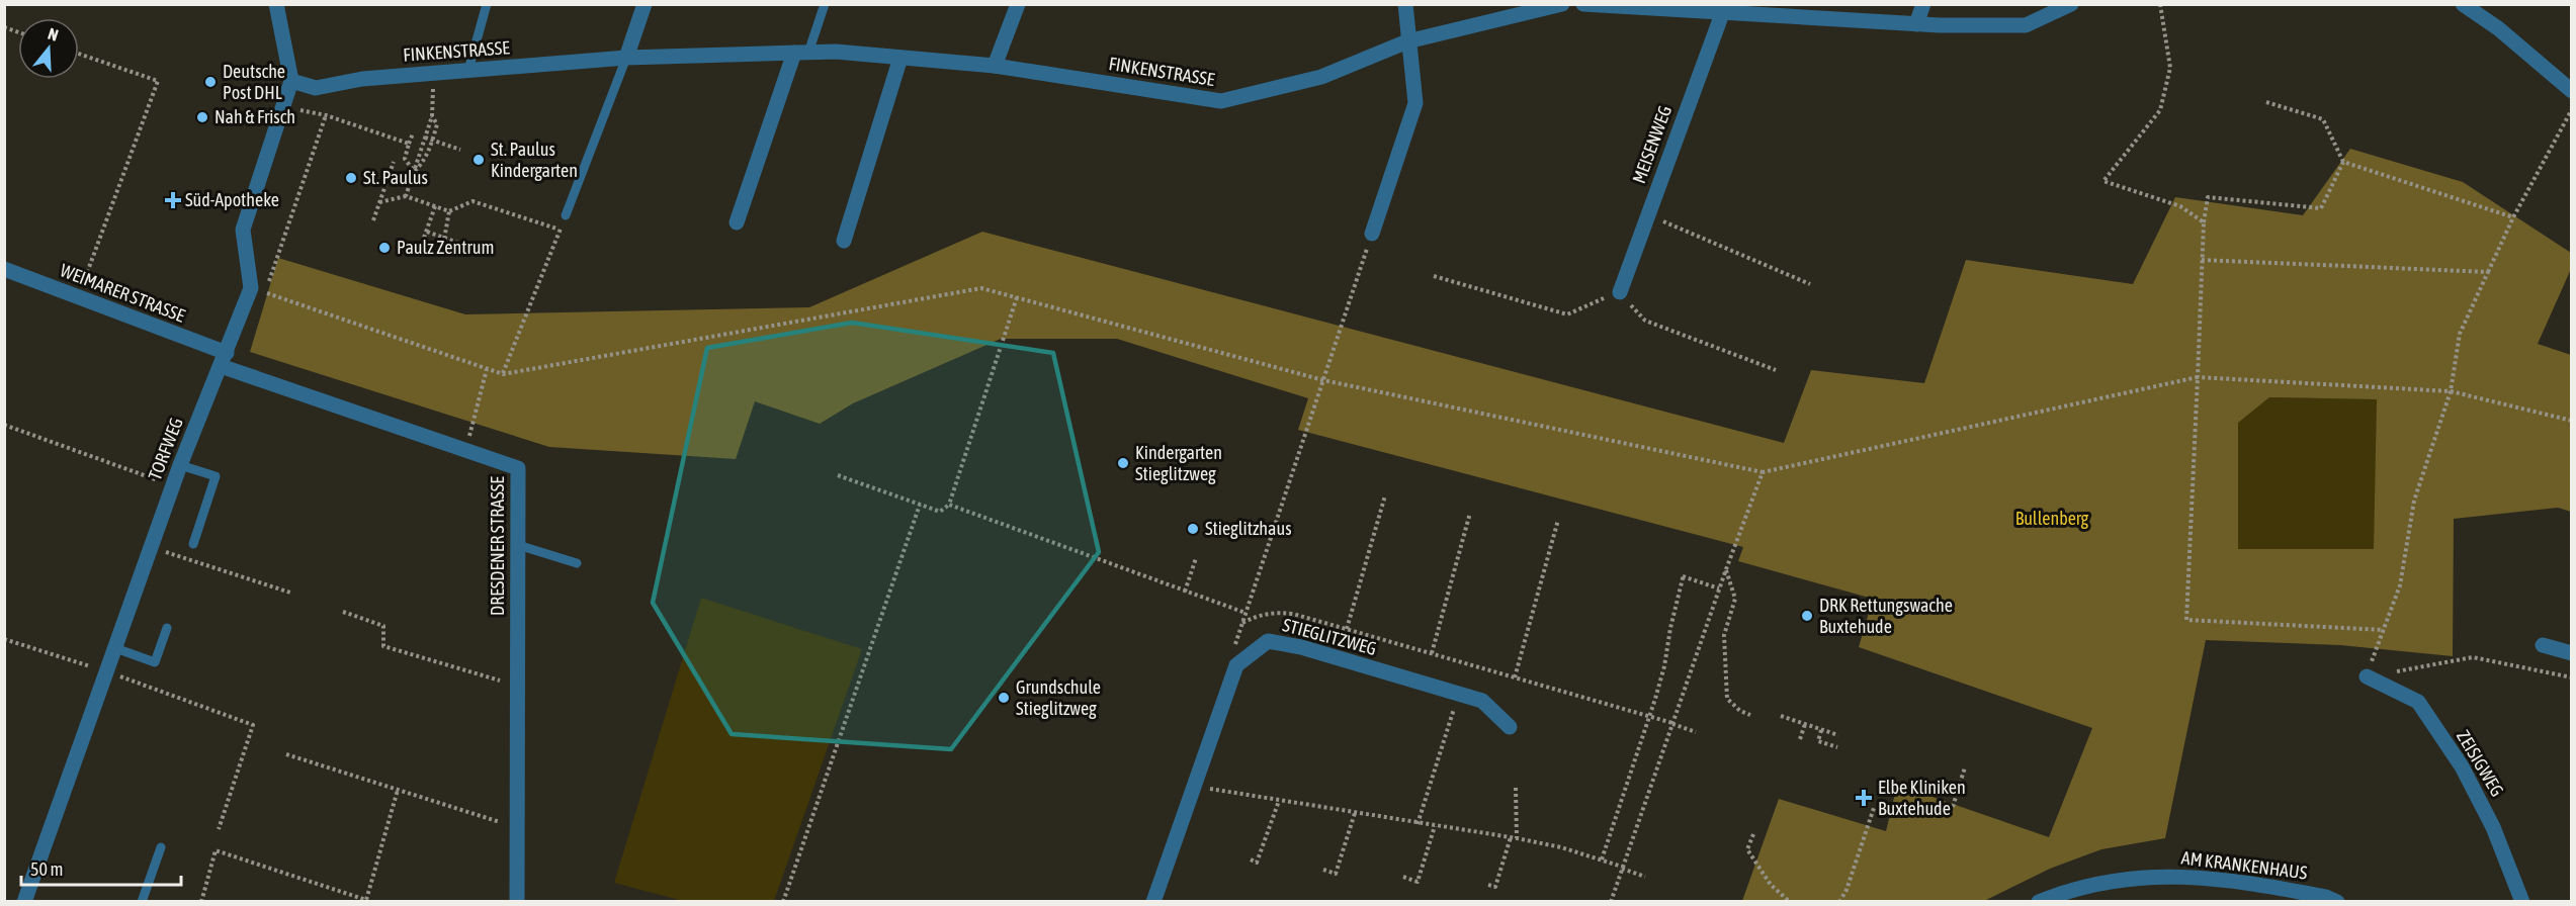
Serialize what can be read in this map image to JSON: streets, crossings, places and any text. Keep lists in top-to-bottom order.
{
  "streets": {
    "street": [
      "FINKENSTRASSE",
      "MEISENWEG",
      "WEIMARER STRASSE",
      "TORFWEG",
      "DRESDENER STRASSE",
      "STIEGLITZWEG",
      "ZEISIGWEG",
      "AM KRANKENHAUS"
    ]
  },
  "crossings": [
    ["FINKENSTRASSE", "TORFWEG"],
    ["WEIMARER STRASSE", "TORFWEG"],
    ["WEIMARER STRASSE", "DRESDENER STRASSE"],
    ["TORFWEG", "DRESDENER STRASSE"]
  ],
  "parks": ["Bullenberg"],
  "places": {
    "other": [
      "Deutsche Post DHL",
      "Nah & Frisch",
      "St. Paulus Kindergarten",
      "St. Paulus",
      "Paulz Zentrum",
      "Kindergarten Stieglitzweg",
      "Stieglitzhaus",
      "DRK Rettungswache Buxtehude",
      "Grundschule Stieglitzweg"
    ],
    "health": ["Süd-Apotheke", "Elbe Kliniken Buxtehude"]
  },
  "scale_bar": "50 m",
  "north": "top"
}
